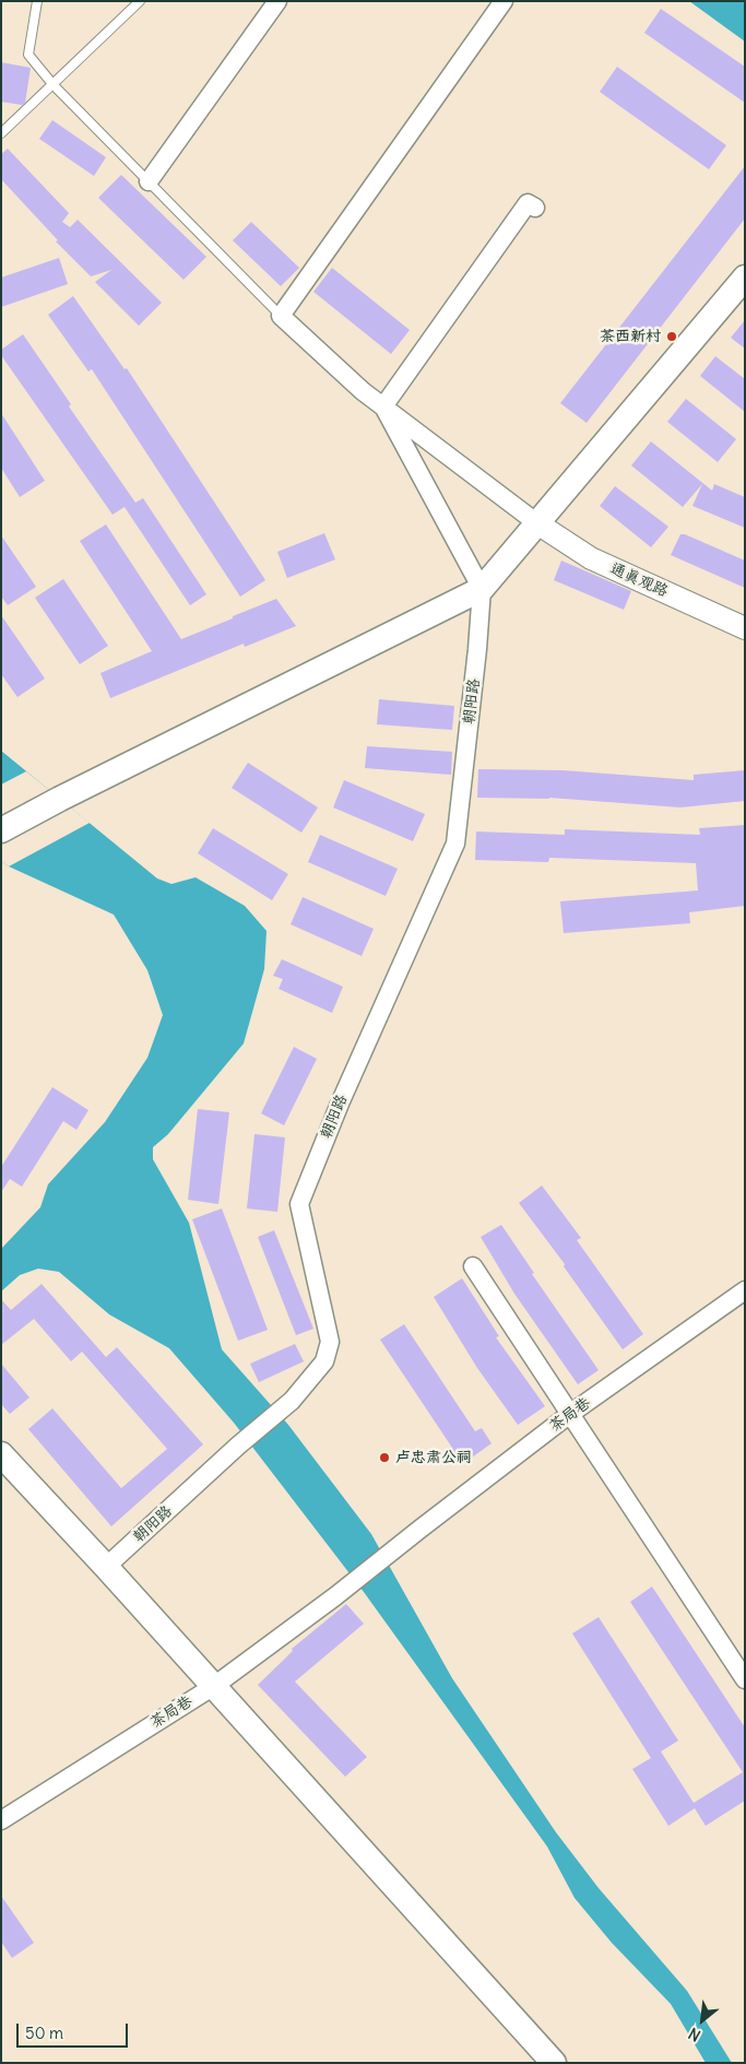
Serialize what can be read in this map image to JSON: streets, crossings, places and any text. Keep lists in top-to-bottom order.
{
  "streets": {
    "street": ["通真观路", "朝阳路", "茶局巷"]
  },
  "places": ["茶西新村", "卢忠肃公祠"],
  "scale_bar": "50 m",
  "north": "bottom left"
}
